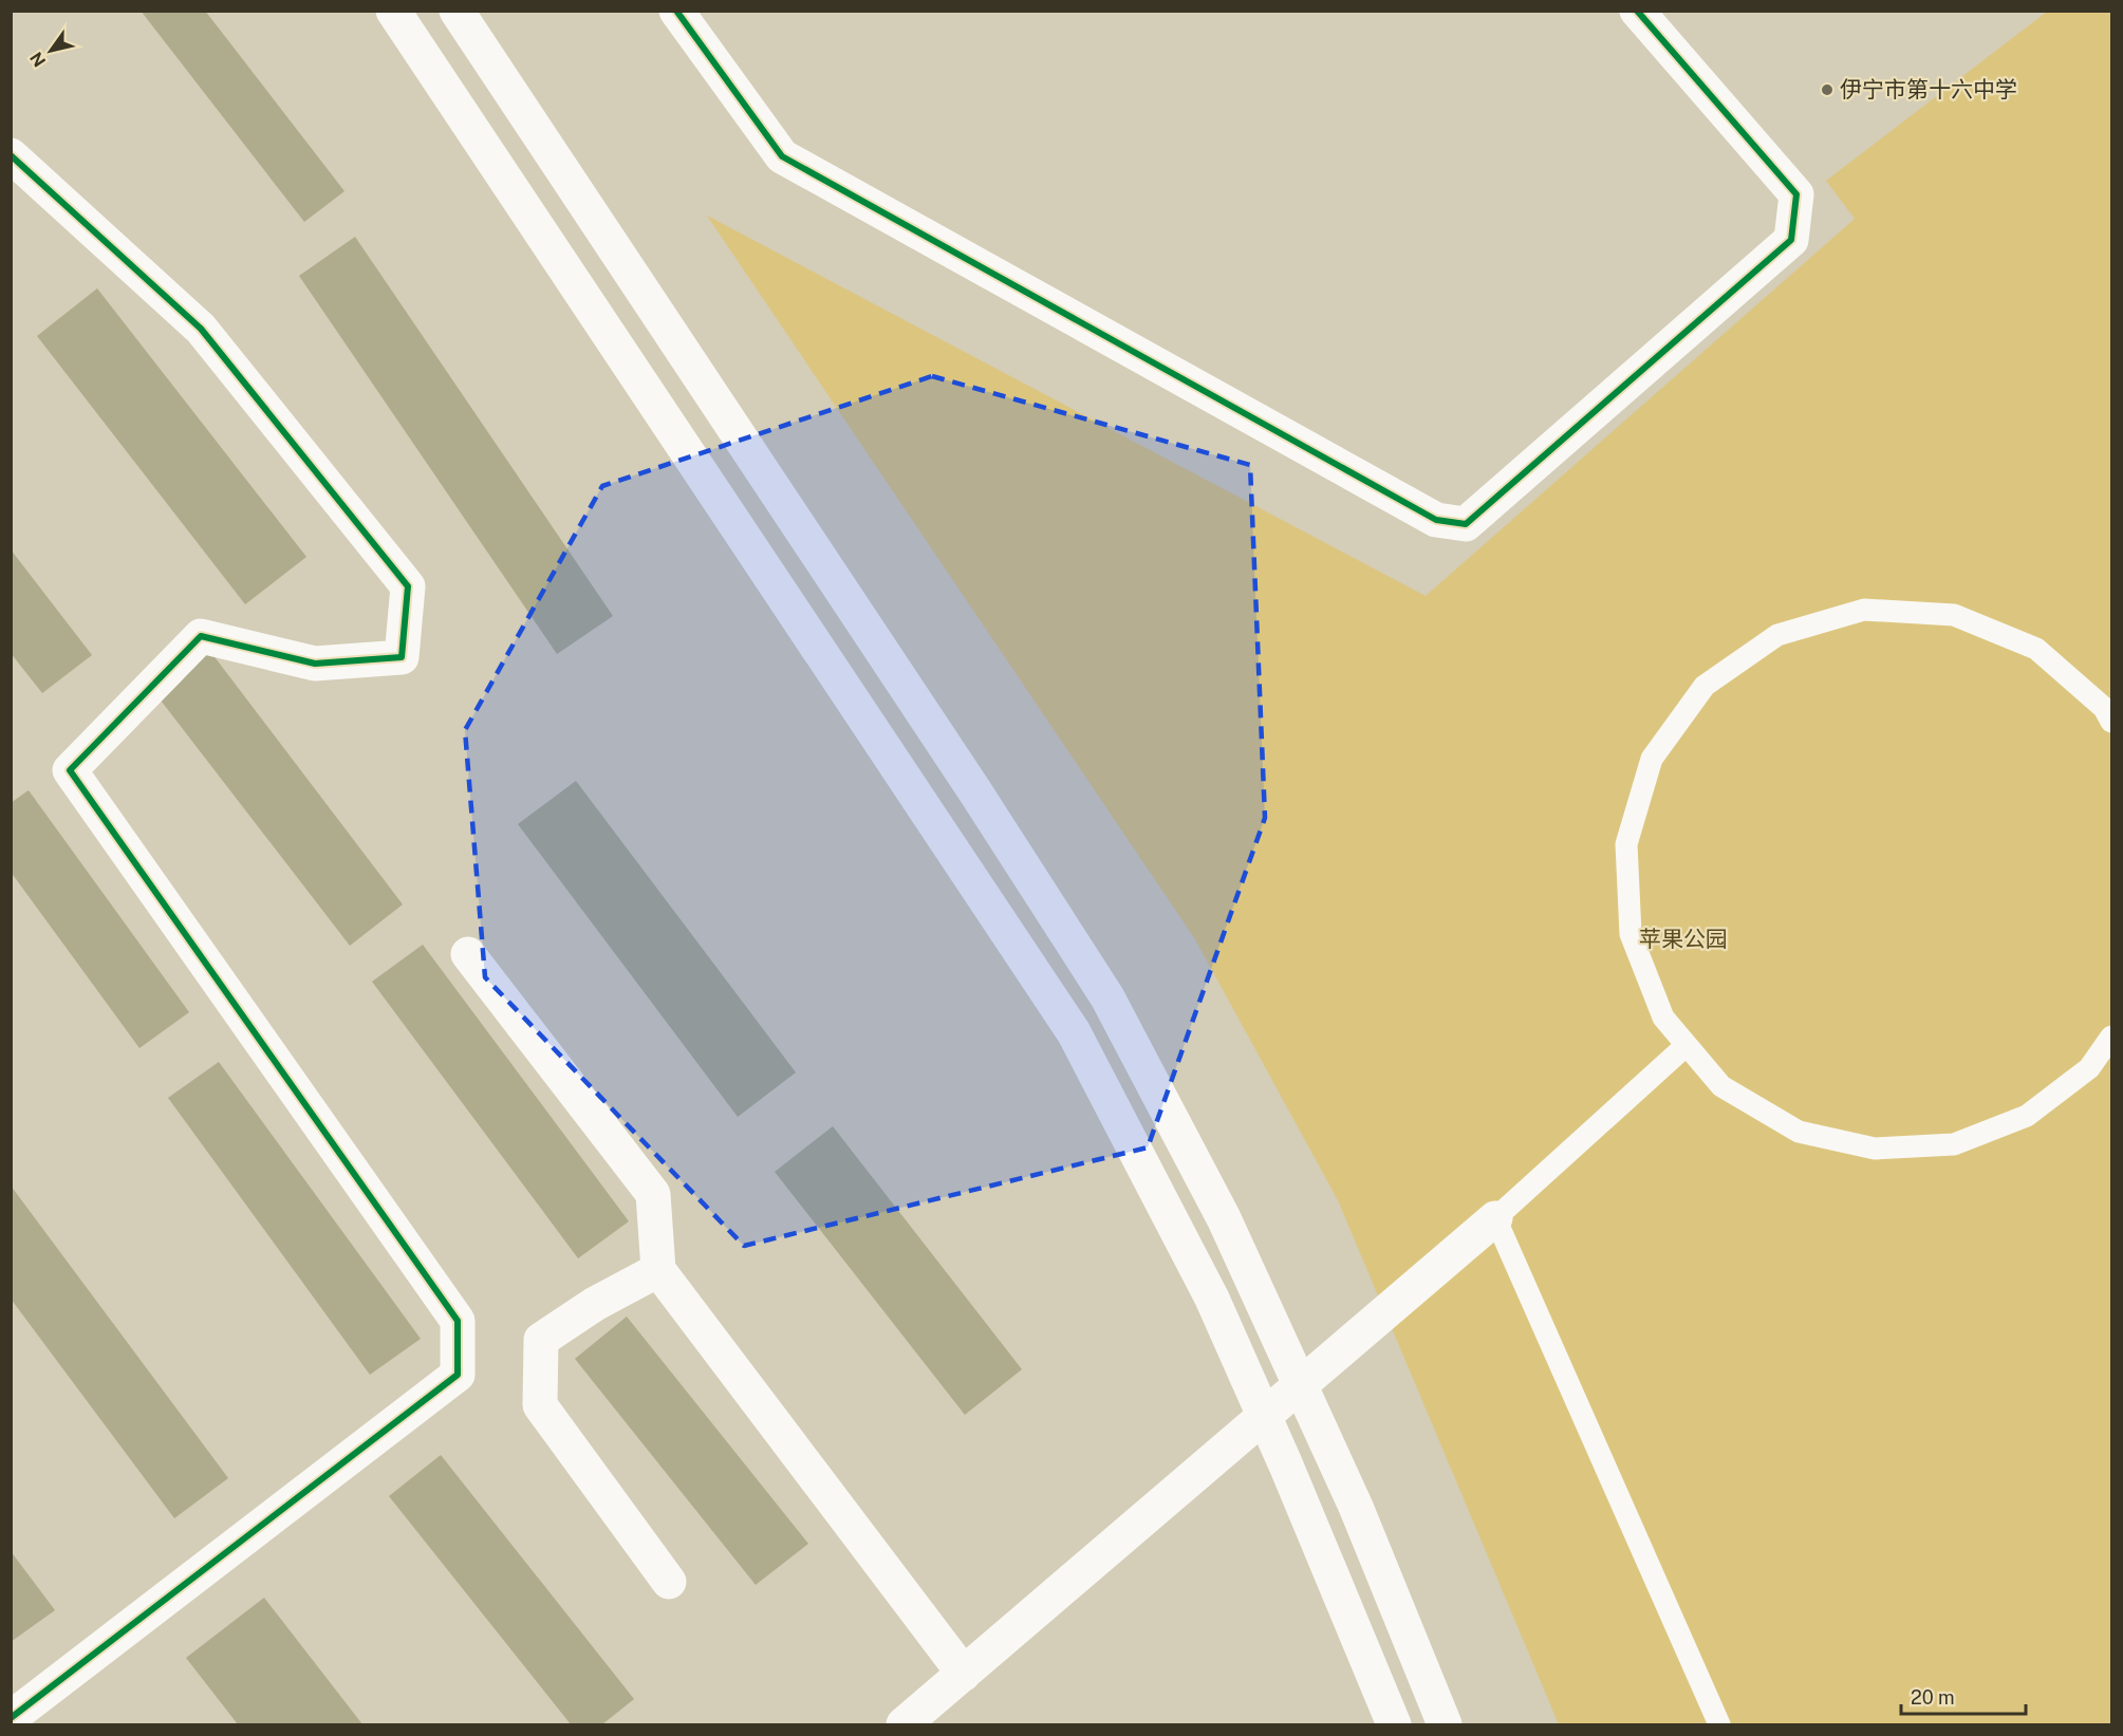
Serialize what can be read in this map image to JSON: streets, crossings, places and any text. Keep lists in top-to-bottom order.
{
  "parks": ["苹果公园"],
  "places": ["伊宁市第十六中学"],
  "scale_bar": "20 m",
  "north": "bottom left"
}
